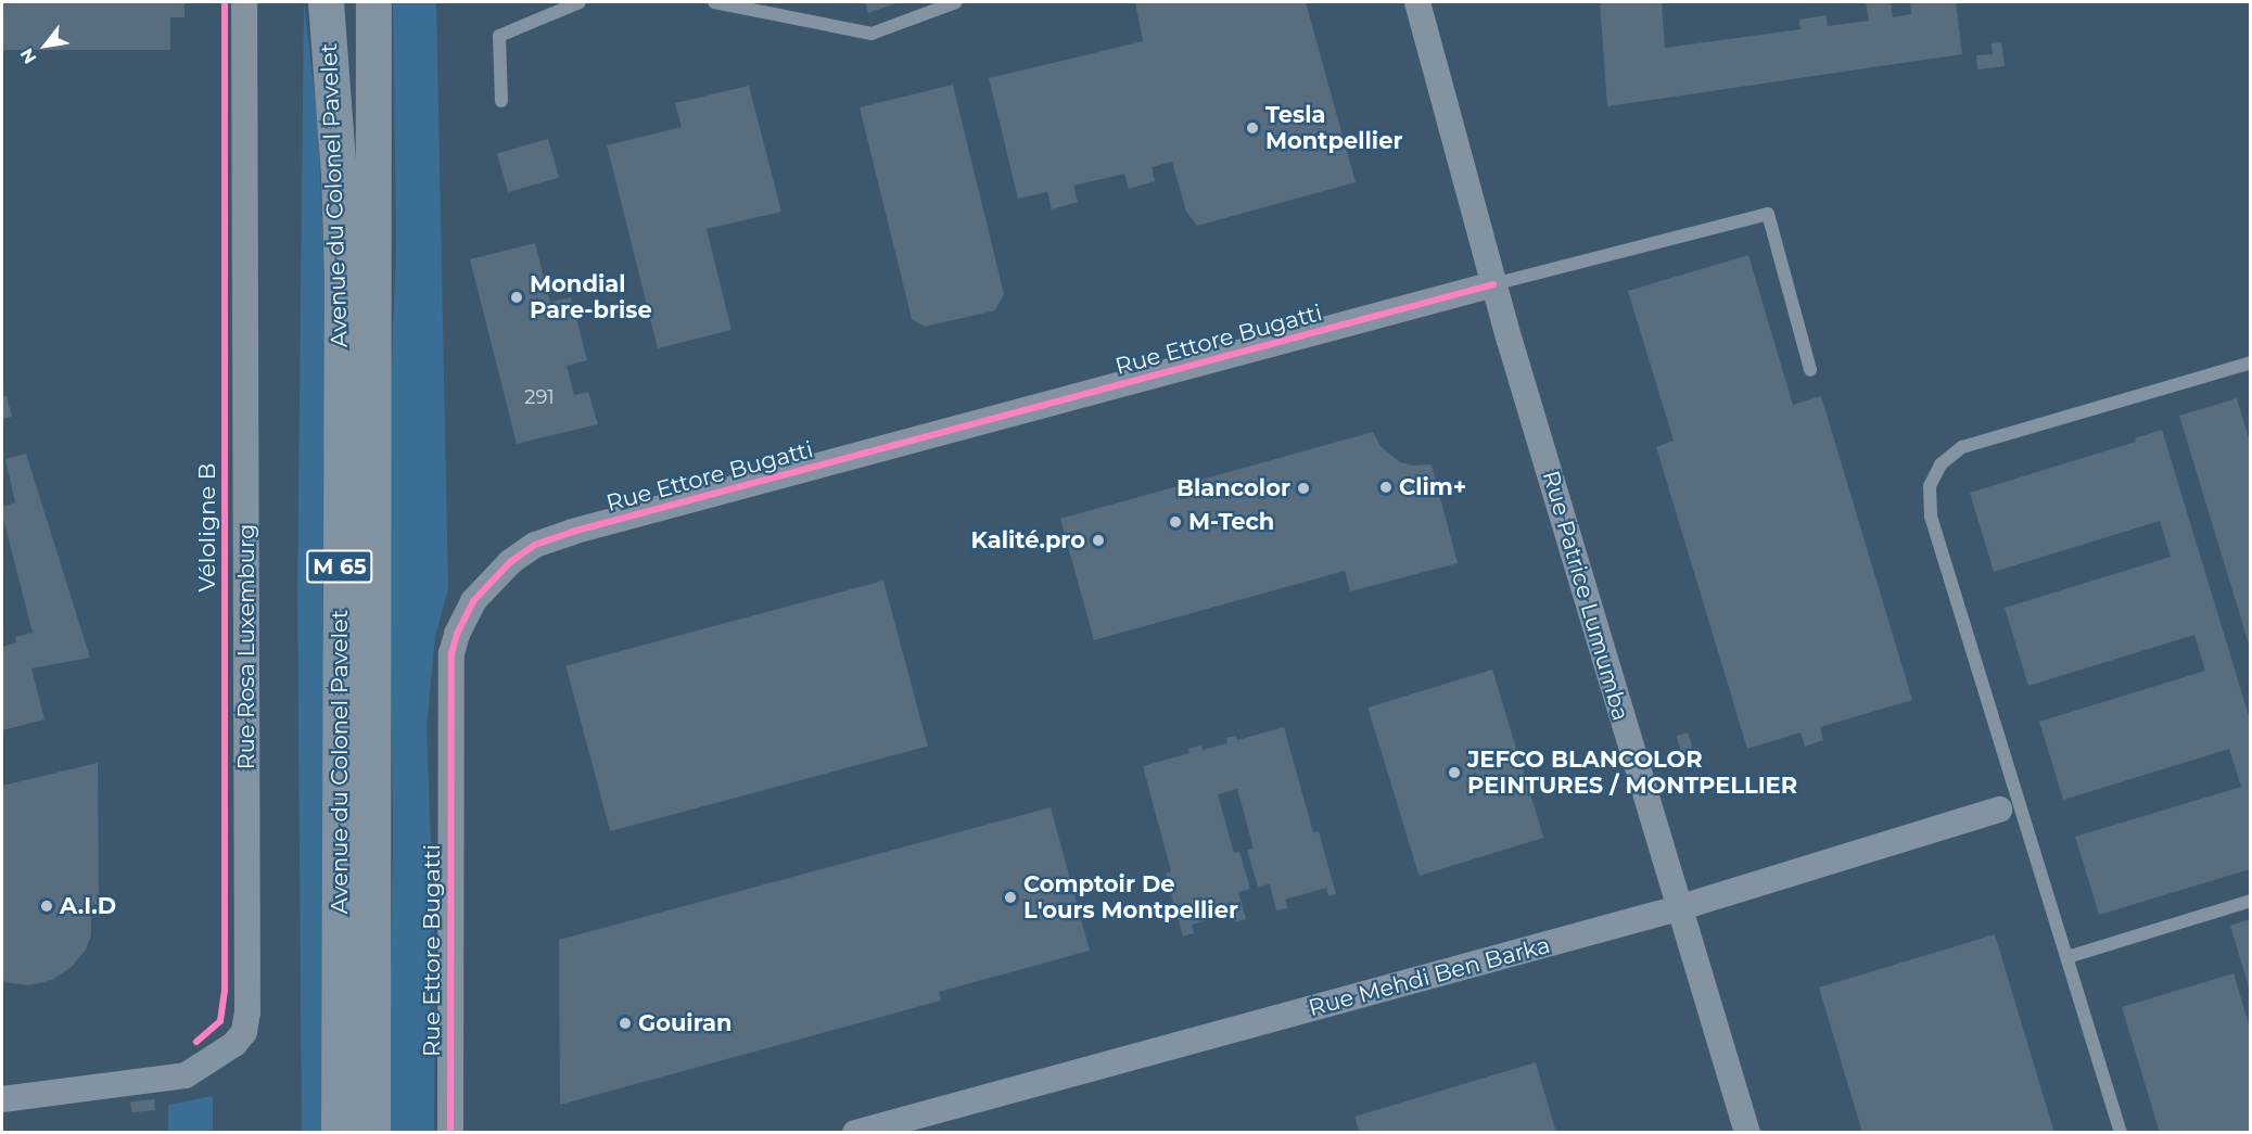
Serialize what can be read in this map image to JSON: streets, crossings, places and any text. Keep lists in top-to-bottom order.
{
  "streets": {
    "main road": ["Avenue du Colonel Pavelet", "M 65"],
    "street": [
      "Rue Ettore Bugatti",
      "Rue Patrice Lumumba",
      "Rue Rosa Luxemburg",
      "Rue Mehdi Ben Barka"
    ],
    "cycle path": ["Véloligne B"]
  },
  "crossings": [
    ["Rue Ettore Bugatti", "Rue Patrice Lumumba"],
    ["Rue Patrice Lumumba", "Rue Mehdi Ben Barka"]
  ],
  "places": [
    "Tesla Montpellier",
    "Mondial Pare-brise",
    "Clim+",
    "Blancolor",
    "M-Tech",
    "Kalité.pro",
    "JEFCO BLANCOLOR PEINTURES / MONTPELLIER",
    "Comptoir De L'ours Montpellier",
    "A.I.D",
    "Gouiran"
  ],
  "house_numbers": ["291"],
  "north": "bottom left"
}
